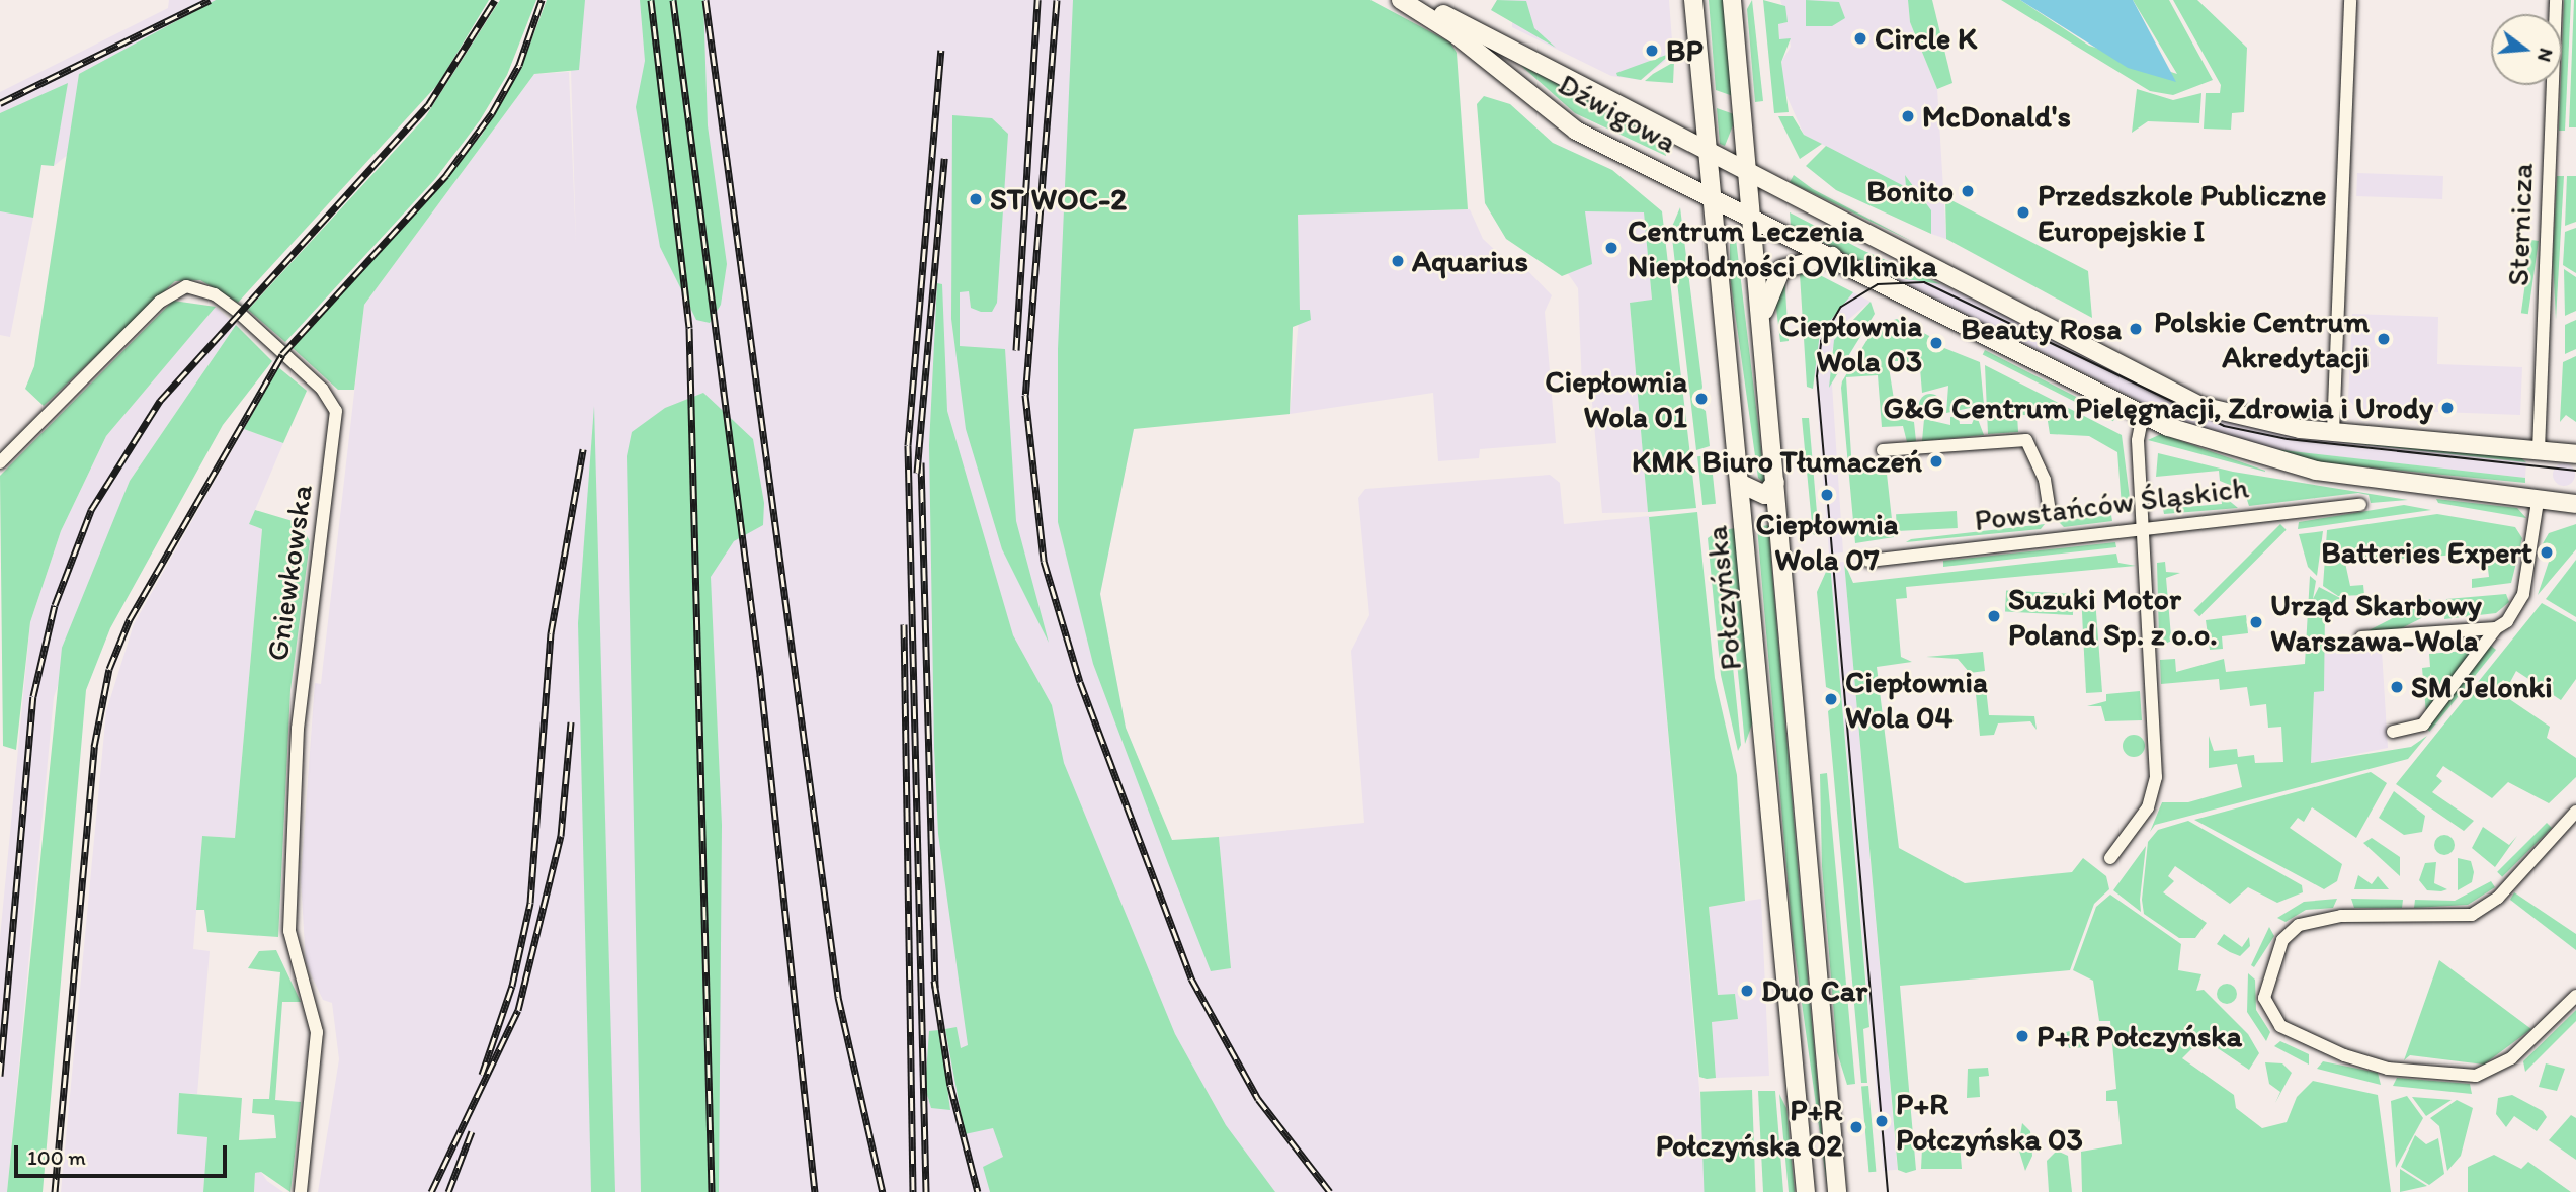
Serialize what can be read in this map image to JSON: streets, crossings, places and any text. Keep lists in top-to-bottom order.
{
  "streets": {
    "main road": ["Dźwigowa", "Powstańców Śląskich", "Połczyńska"],
    "street": ["Sternicza", "Gniewkowska"]
  },
  "crossings": [
    ["Dźwigowa", "Powstańców Śląskich"],
    ["Dźwigowa", "Połczyńska"],
    ["Powstańców Śląskich", "Połczyńska"]
  ],
  "places": [
    "Circle K",
    "BP",
    "McDonald's",
    "Bonito",
    "ST WOC-2",
    "Przedszkole Publiczne Europejskie I",
    "Centrum Leczenia Niepłodności OVIklinika",
    "Aquarius",
    "Beauty Rosa",
    "Polskie Centrum Akredytacji",
    "Ciepłownia Wola 03",
    "Ciepłownia Wola 01",
    "G&G Centrum Pielęgnacji, Zdrowia i Urody",
    "KMK Biuro Tłumaczeń",
    "Ciepłownia Wola 07",
    "Batteries Expert",
    "Suzuki Motor Poland Sp. z o.o.",
    "Urząd Skarbowy Warszawa-Wola",
    "SM Jelonki",
    "Ciepłownia Wola 04",
    "Duo Car",
    "P+R Połczyńska",
    "P+R Połczyńska 03",
    "P+R Połczyńska 02"
  ],
  "scale_bar": "100 m",
  "north": "right"
}
